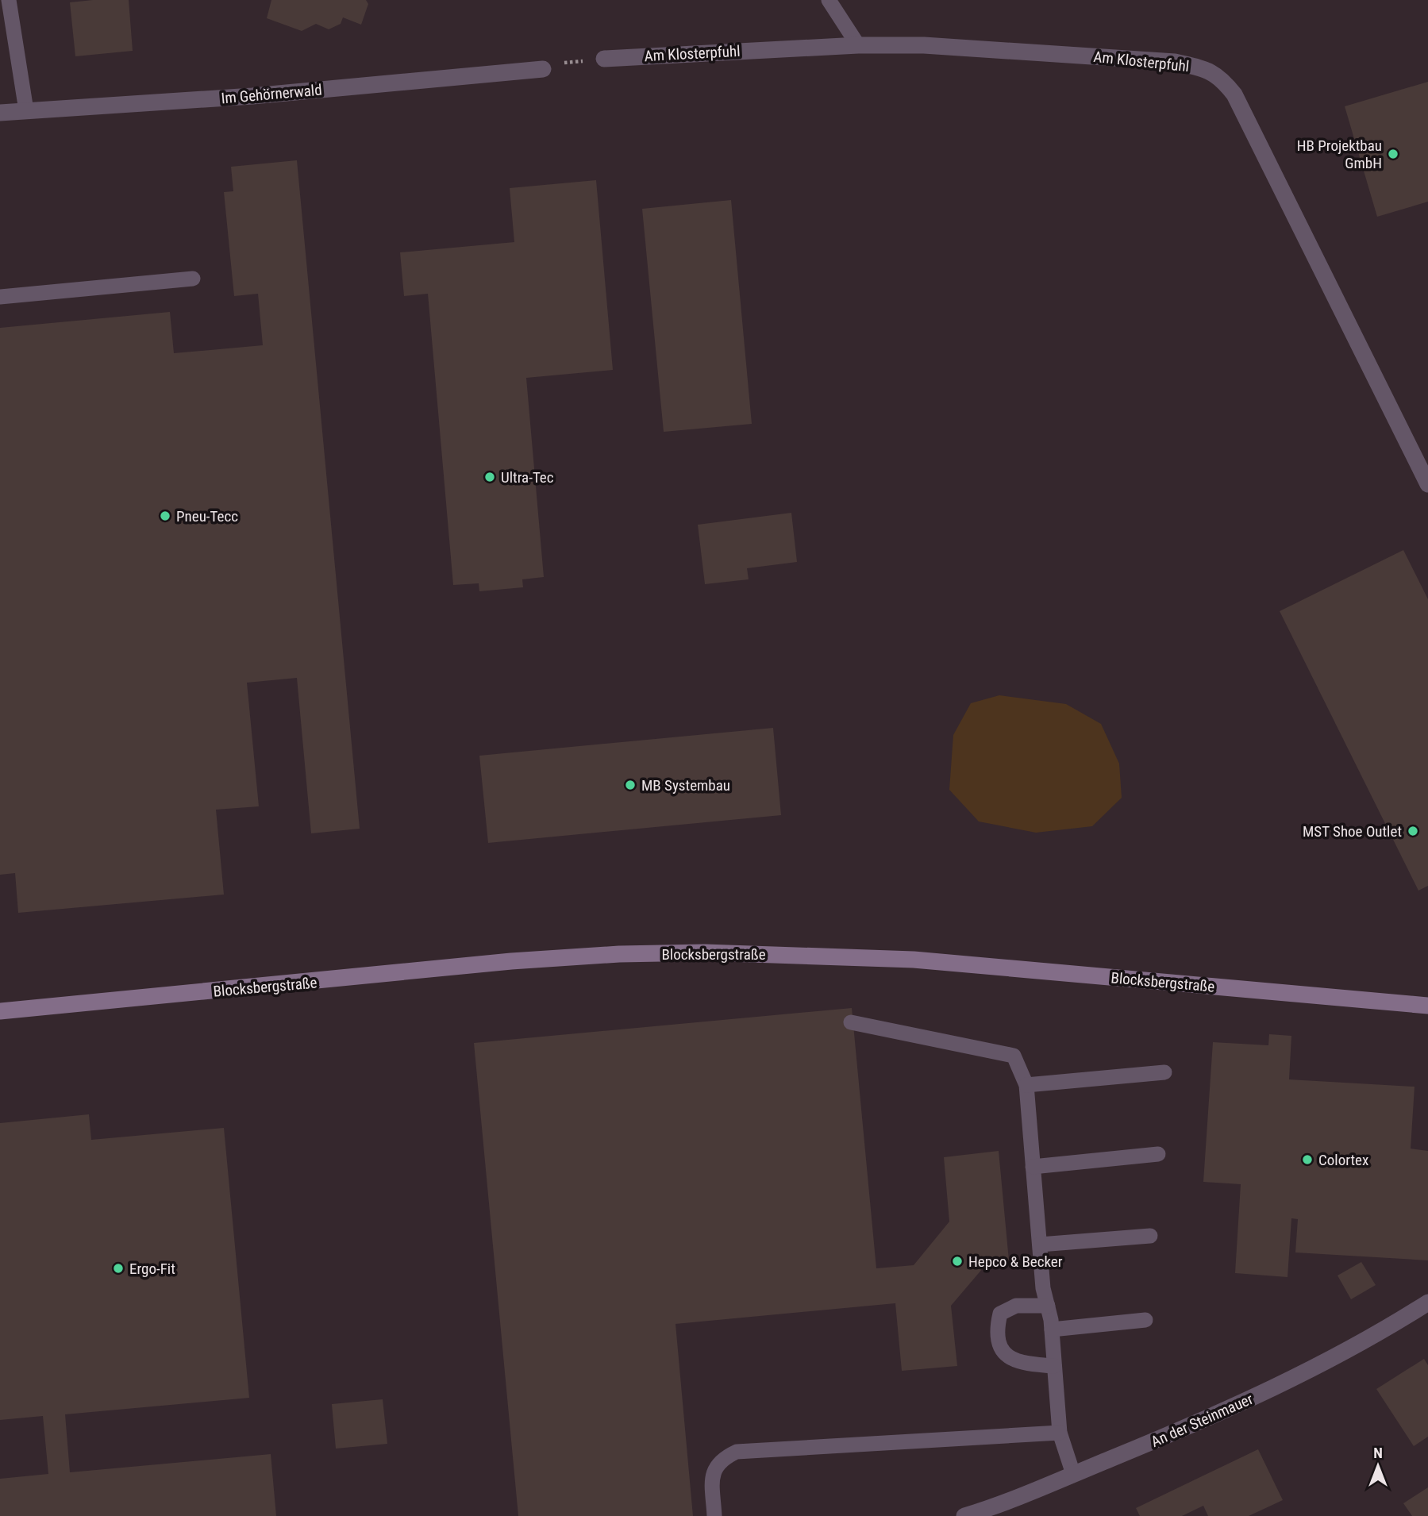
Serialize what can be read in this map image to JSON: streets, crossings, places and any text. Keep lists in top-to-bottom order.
{
  "streets": {
    "main road": ["Blocksbergstraße"],
    "street": ["Am Klosterpfuhl", "Im Gehörnerwald", "An der Steinmauer"]
  },
  "places": [
    "HB Projektbau GmbH",
    "Ultra-Tec",
    "Pneu-Tecc",
    "MB Systembau",
    "MST Shoe Outlet",
    "Colortex",
    "Hepco & Becker",
    "Ergo-Fit"
  ],
  "north": "top"
}
